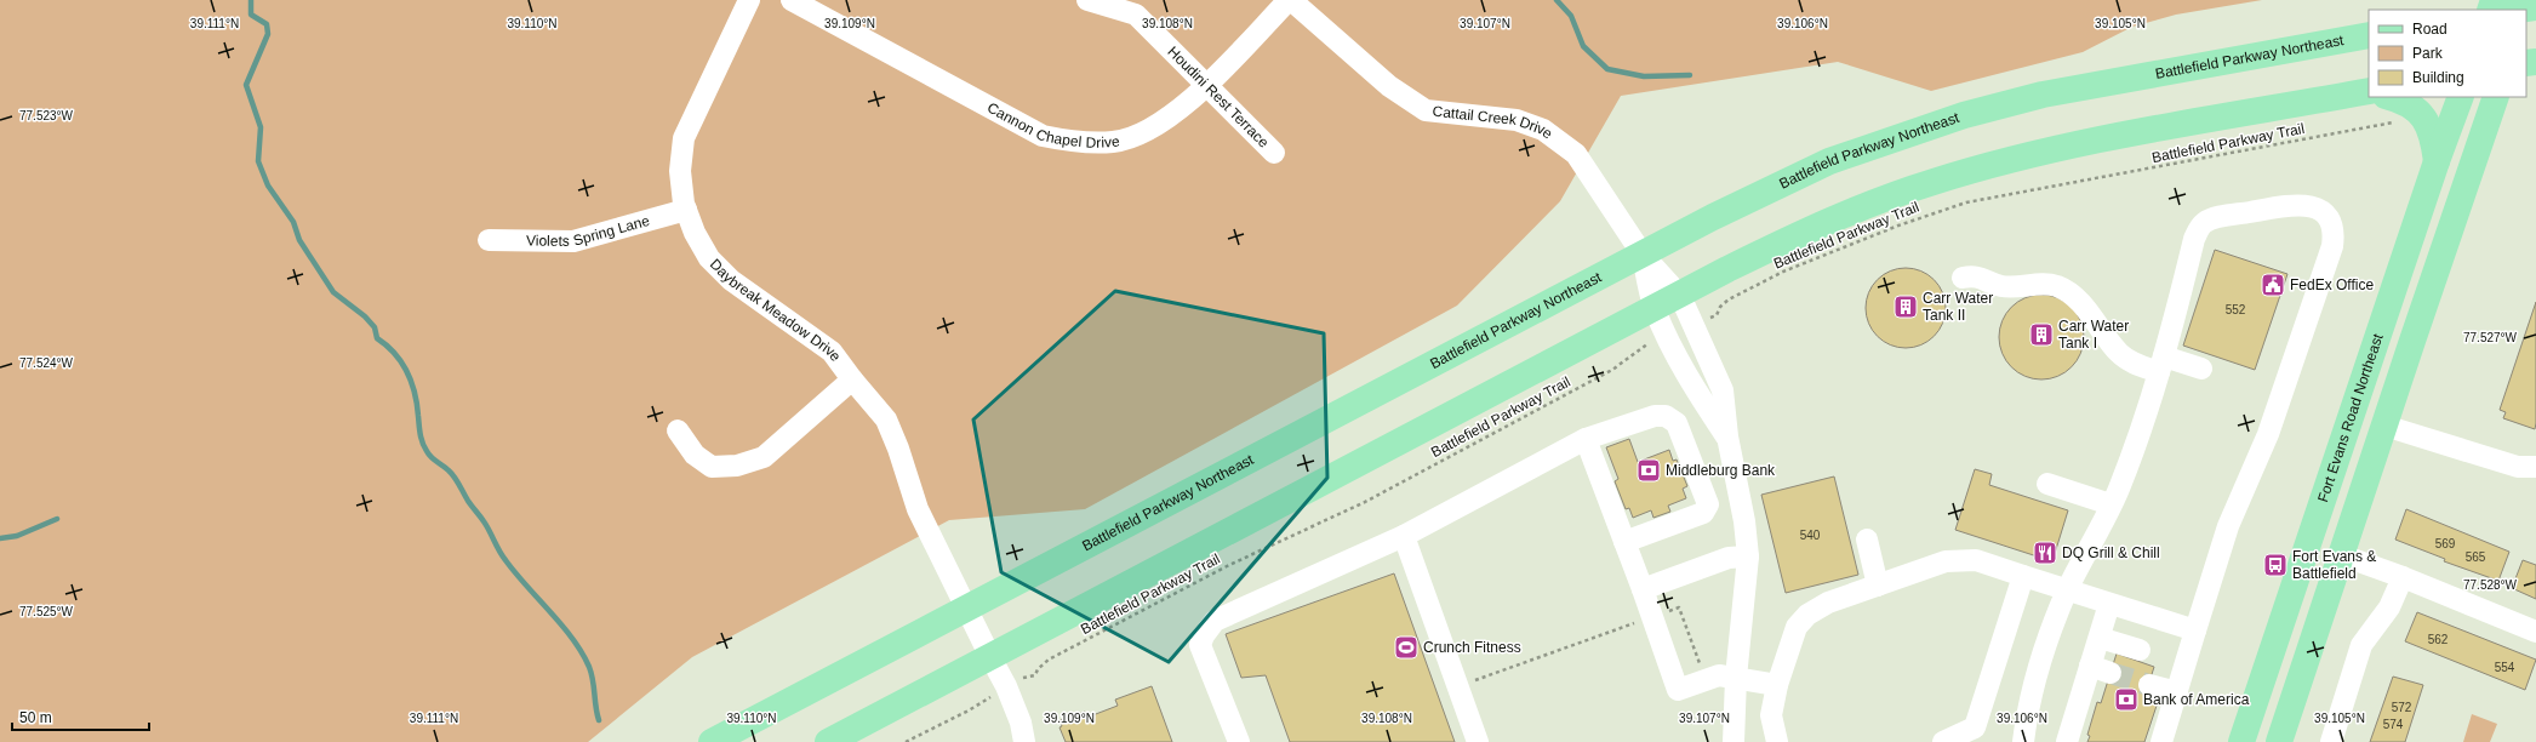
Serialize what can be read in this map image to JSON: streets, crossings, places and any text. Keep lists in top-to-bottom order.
{
  "streets": {
    "main road": ["Battlefield Parkway Northeast", "Fort Evans Road Northeast"],
    "street": [
      "Houdini Rest Terrace",
      "Cannon Chapel Drive",
      "Cattail Creek Drive",
      "Violets Spring Lane",
      "Daybreak Meadow Drive"
    ],
    "path": ["Battlefield Parkway Trail"]
  },
  "crossings": [
    ["Battlefield Parkway Northeast", "Cattail Creek Drive"],
    ["Battlefield Parkway Northeast", "Daybreak Meadow Drive"],
    ["Houdini Rest Terrace", "Cannon Chapel Drive"],
    ["Cannon Chapel Drive", "Cattail Creek Drive"],
    ["Battlefield Parkway Trail", "Daybreak Meadow Drive"],
    ["Violets Spring Lane", "Daybreak Meadow Drive"]
  ],
  "places": {
    "public building": ["FedEx Office"],
    "building": ["Carr Water Tank II", "Carr Water Tank I"],
    "bank": ["Middleburg Bank", "Bank of America"],
    "restaurant": ["DQ Grill & Chill"],
    "bus stop": ["Fort Evans & Battlefield"],
    "sports": ["Crunch Fitness"]
  },
  "house_numbers": [
    "552",
    "540",
    "569",
    "565",
    "562",
    "554",
    "572",
    "574"
  ],
  "legend": ["Road", "Park", "Building"],
  "scale_bar": "50 m",
  "coordinates": [
    "39.111°N",
    "39.110°N",
    "39.109°N",
    "39.108°N",
    "39.107°N",
    "39.106°N",
    "39.105°N",
    "77.523°W",
    "77.527°W",
    "77.524°W",
    "77.528°W",
    "77.525°W"
  ]
}
